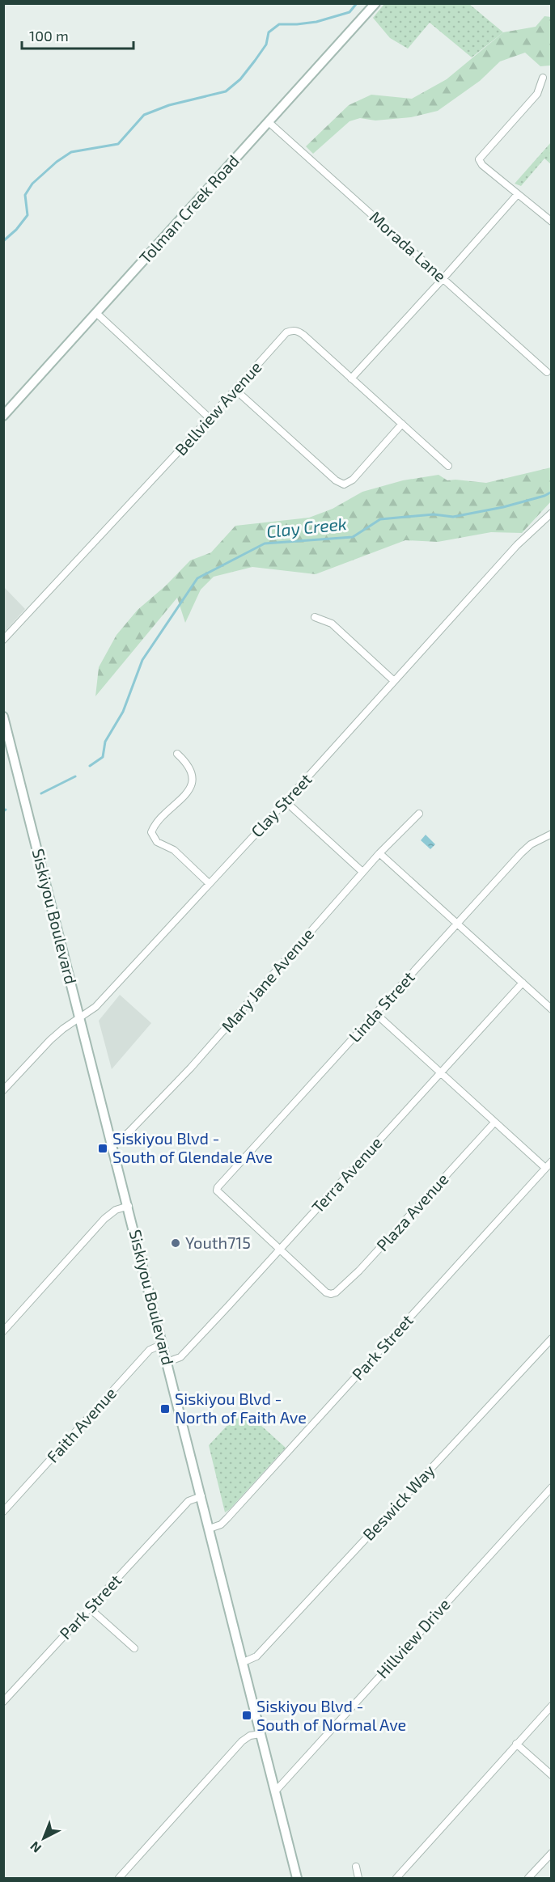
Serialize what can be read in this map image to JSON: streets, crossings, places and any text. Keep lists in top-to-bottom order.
{
  "streets": {
    "main road": ["Tolman Creek Road", "Siskiyou Boulevard"],
    "street": [
      "Morada Lane",
      "Bellview Avenue",
      "Clay Street",
      "Mary Jane Avenue",
      "Linda Street",
      "Terra Avenue",
      "Plaza Avenue",
      "Park Street",
      "Faith Avenue",
      "Beswick Way",
      "Hillview Drive"
    ]
  },
  "crossings": [
    ["Tolman Creek Road", "Morada Lane"],
    ["Clay Street", "Siskiyou Boulevard"],
    ["Siskiyou Boulevard", "Mary Jane Avenue"],
    ["Siskiyou Boulevard", "Terra Avenue"],
    ["Siskiyou Boulevard", "Park Street"],
    ["Siskiyou Boulevard", "Faith Avenue"],
    ["Siskiyou Boulevard", "Beswick Way"],
    ["Siskiyou Boulevard", "Hillview Drive"],
    ["Linda Street", "Terra Avenue"],
    ["Linda Street", "Plaza Avenue"],
    ["Terra Avenue", "Plaza Avenue"]
  ],
  "water": ["Clay Creek"],
  "places": {
    "transit": ["Siskiyou Blvd - South of Glendale Ave", "Siskiyou Blvd - North of Faith Ave", "Siskiyou Blvd - South of Normal Ave"],
    "other": ["Youth715"]
  },
  "scale_bar": "100 m",
  "north": "bottom left"
}
